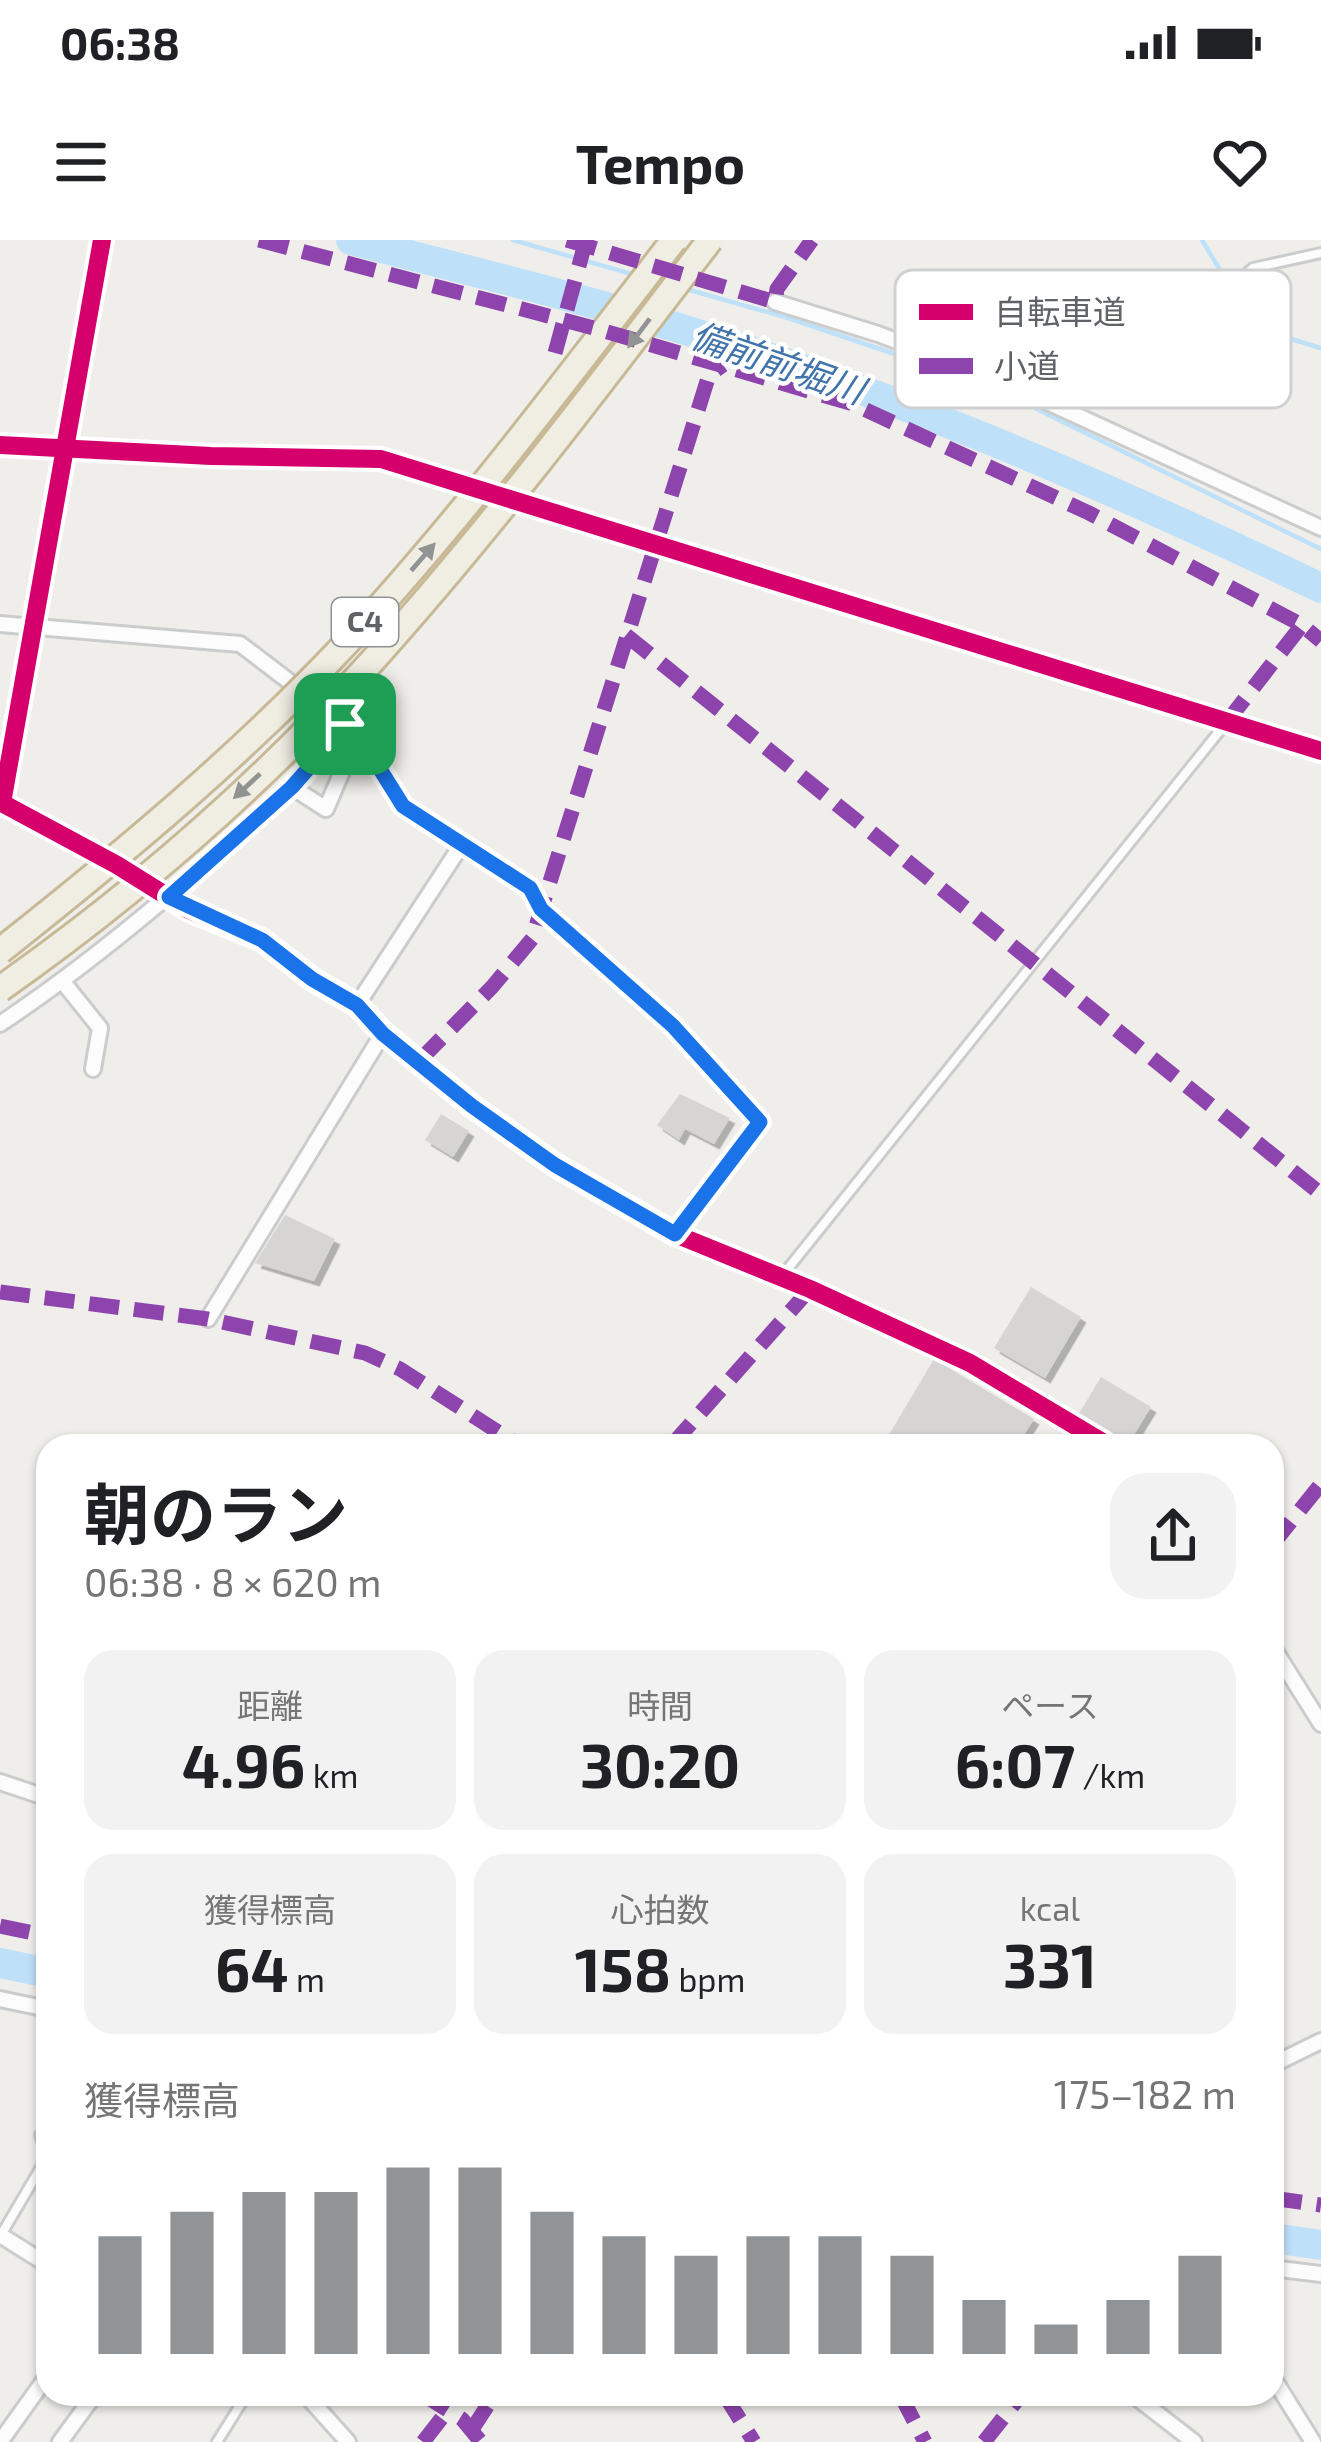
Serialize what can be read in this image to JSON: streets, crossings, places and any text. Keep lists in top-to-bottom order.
{
  "streets": {
    "highway": ["C4"]
  },
  "water": ["備前前堀川"],
  "legend": ["自転車道", "小道"],
  "page": {
    "status": "06:38",
    "header": "Tempo",
    "heading": ["朝のラン", "06:38 · 8 × 620 m"],
    "stats": [
      ["距離", "4.96 km"],
      ["時間", "30:20"],
      ["ペース", "6:07 /km"],
      ["獲得標高", "64 m"],
      ["心拍数", "158 bpm"],
      ["kcal", "331"]
    ],
    "chart": ["獲得標高", "175–182 m"]
  }
}
